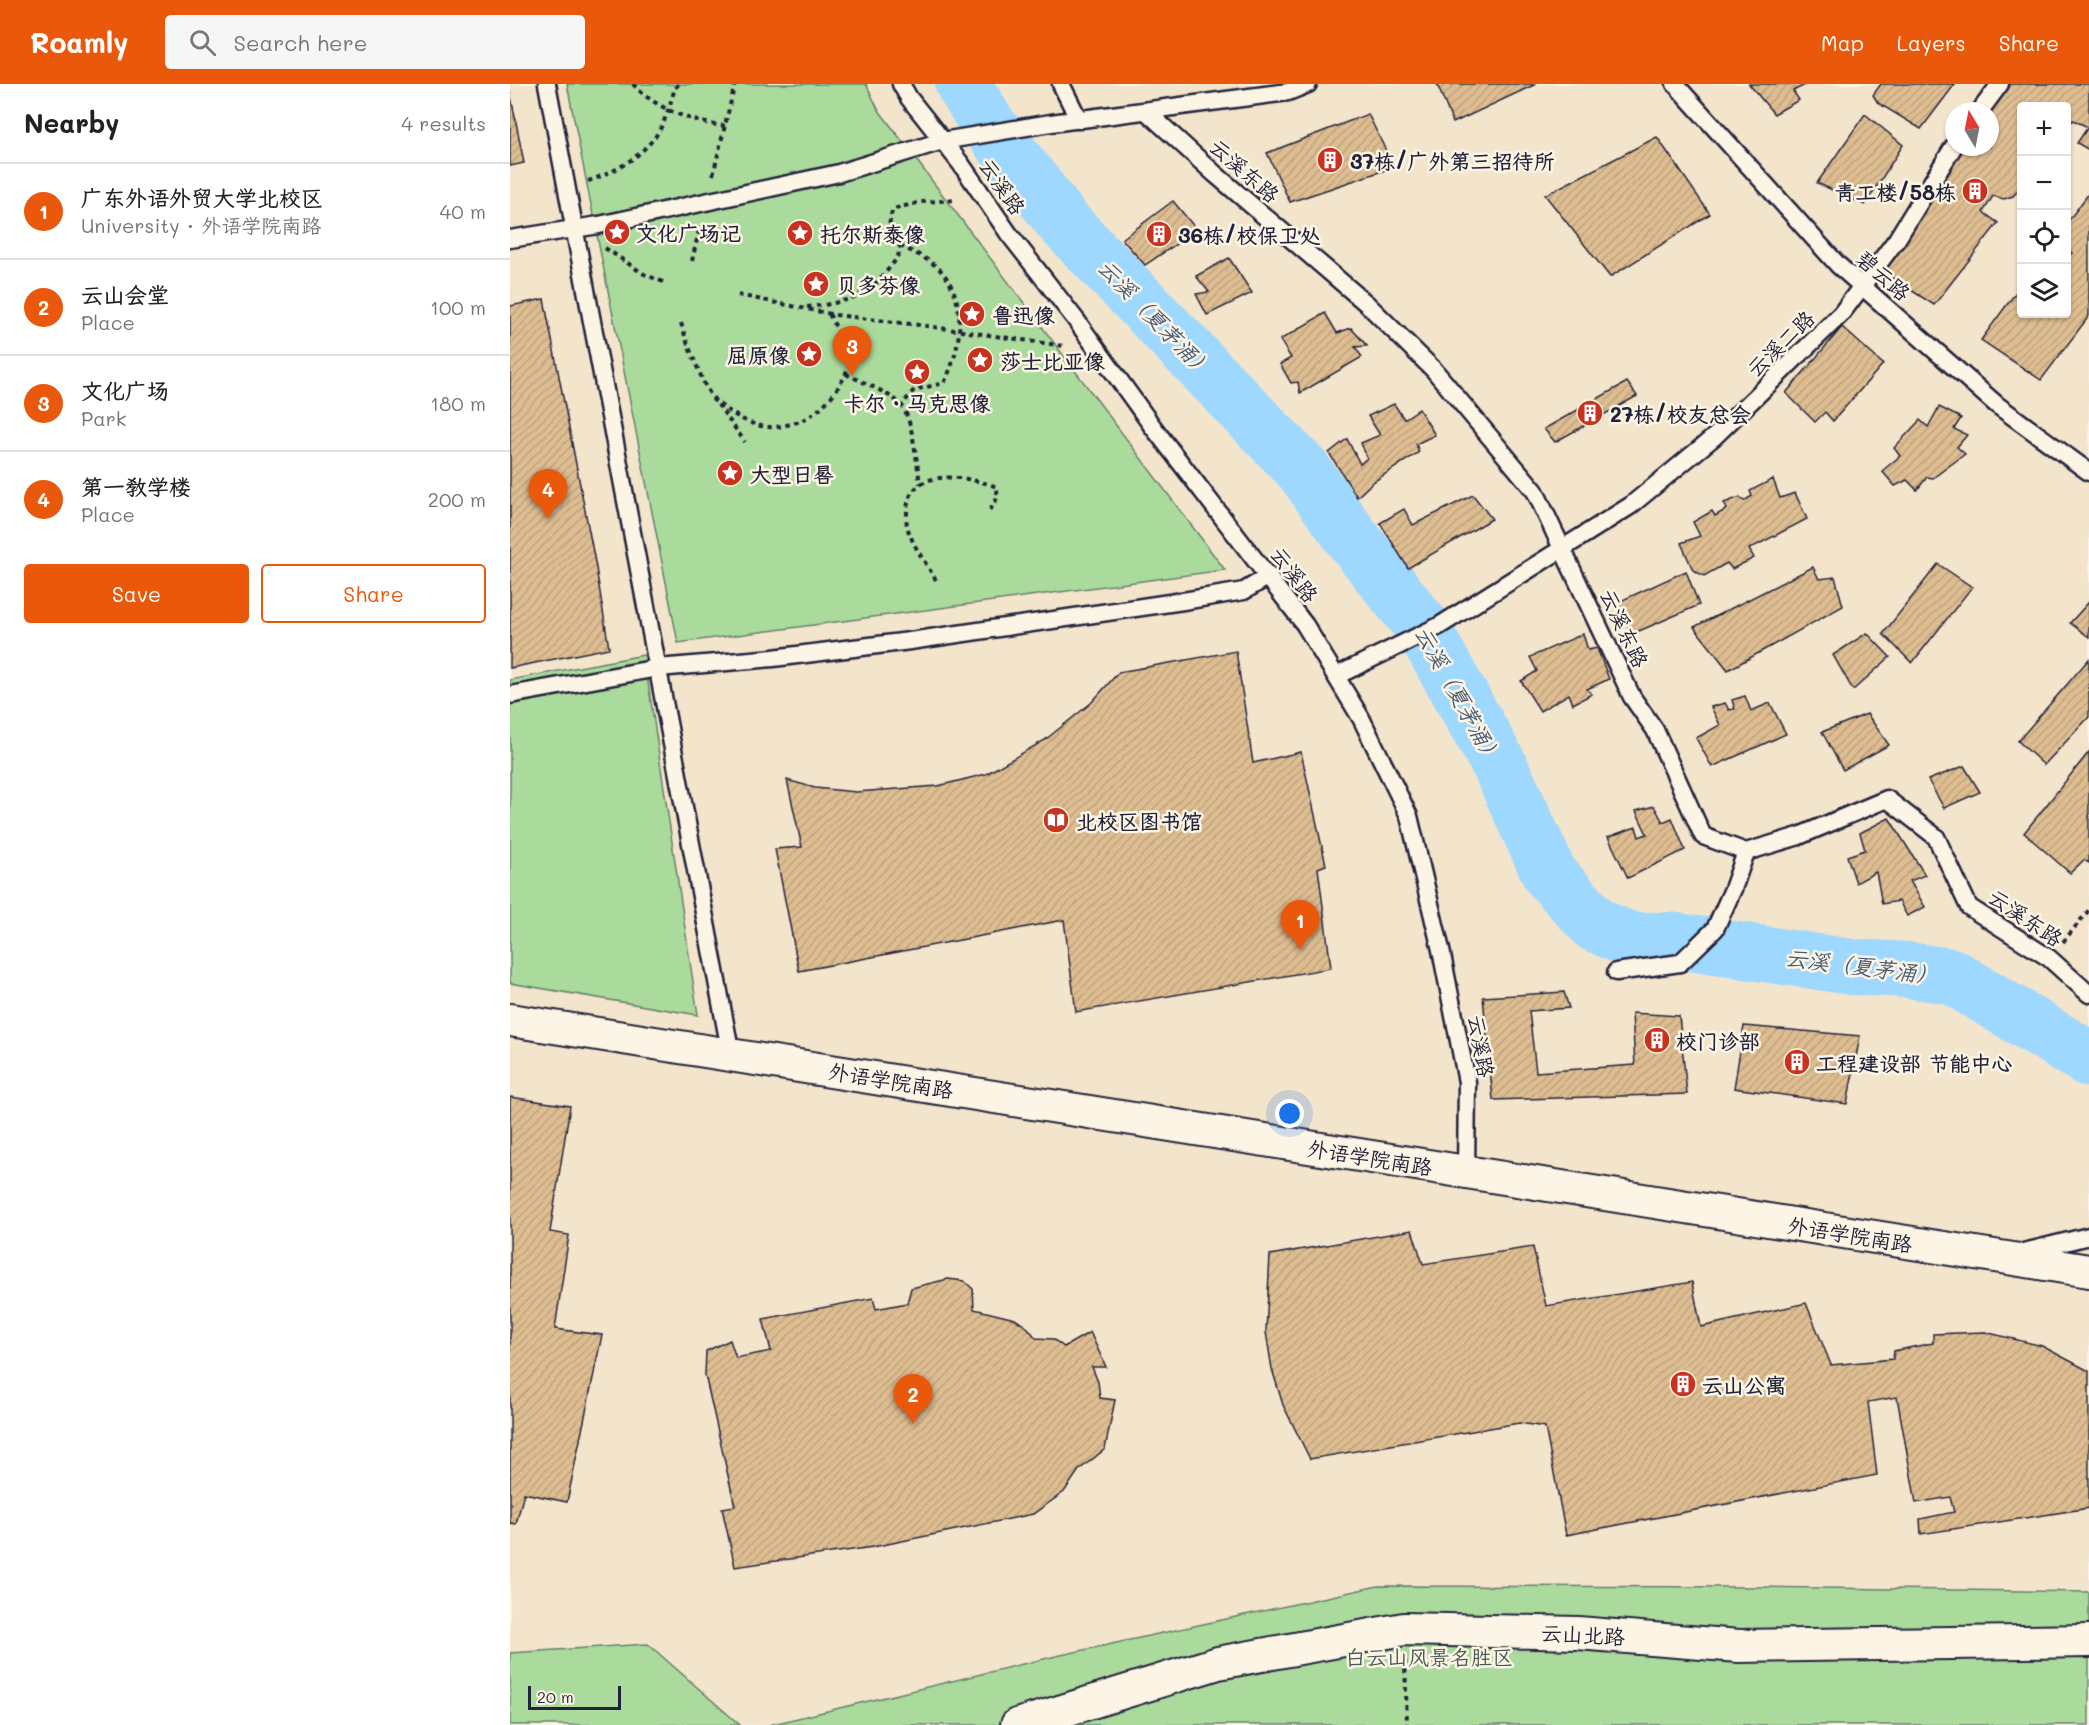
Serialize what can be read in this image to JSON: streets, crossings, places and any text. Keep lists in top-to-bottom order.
{
  "streets": {
    "street": ["外语学院南路", "云山北路"],
    "lane": [
      "云溪东路",
      "云溪路",
      "碧云路",
      "云溪二路"
    ]
  },
  "crossings": [
    ["云溪东路", "云溪二路"],
    ["云溪路", "云溪二路"],
    ["云溪路", "外语学院南路"],
    ["碧云路", "云溪二路"]
  ],
  "water": ["云溪（夏茅涌）"],
  "parks": ["白云山风景名胜区"],
  "places": {
    "building": [
      "37栋/广外第三招待所",
      "青工楼/58栋",
      "36栋/校保卫处",
      "27栋/校友总会",
      "校门诊部",
      "工程建设部 节能中心",
      "云山公寓"
    ],
    "place": [
      "文化广场记",
      "托尔斯泰像",
      "贝多芬像",
      "鲁迅像",
      "屈原像",
      "莎士比亚像",
      "卡尔・马克思像",
      "大型日晷"
    ],
    "library": ["北校区图书馆"]
  },
  "scale_bar": "20 m",
  "north": "top",
  "page": {
    "header": "Roamly",
    "search": "Search here",
    "nav": ["Map", "Layers", "Share"],
    "heading": ["Nearby", "4 results"],
    "map_buttons": ["+", "−"],
    "list": [
      {
        "mark": "1",
        "name": "广东外语外贸大学北校区",
        "note": "University · 外语学院南路",
        "value": "40 m"
      },
      {
        "mark": "2",
        "name": "云山会堂",
        "note": "Place",
        "value": "100 m"
      },
      {
        "mark": "3",
        "name": "文化广场",
        "note": "Park",
        "value": "180 m"
      },
      {
        "mark": "4",
        "name": "第一教学楼",
        "note": "Place",
        "value": "200 m"
      }
    ],
    "pins": [
      "3",
      "4",
      "1",
      "2"
    ],
    "buttons": ["Save", "Share"],
    "scale": "20 m"
  }
}
